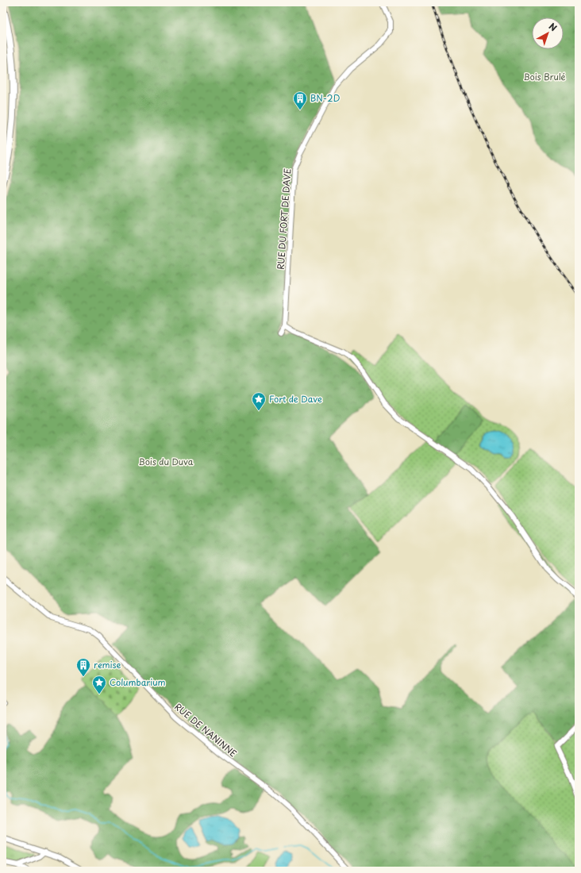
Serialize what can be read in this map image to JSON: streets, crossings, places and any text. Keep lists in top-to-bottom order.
{
  "streets": {
    "street": ["RUE DU FORT DE DAVE", "RUE DE NANINNE"]
  },
  "parks": ["Bois Brulé", "Bois du Duva"],
  "places": {
    "building": ["BN-2D", "remise"],
    "place": ["Fort de Dave", "Columbarium"]
  },
  "north": "top right"
}
